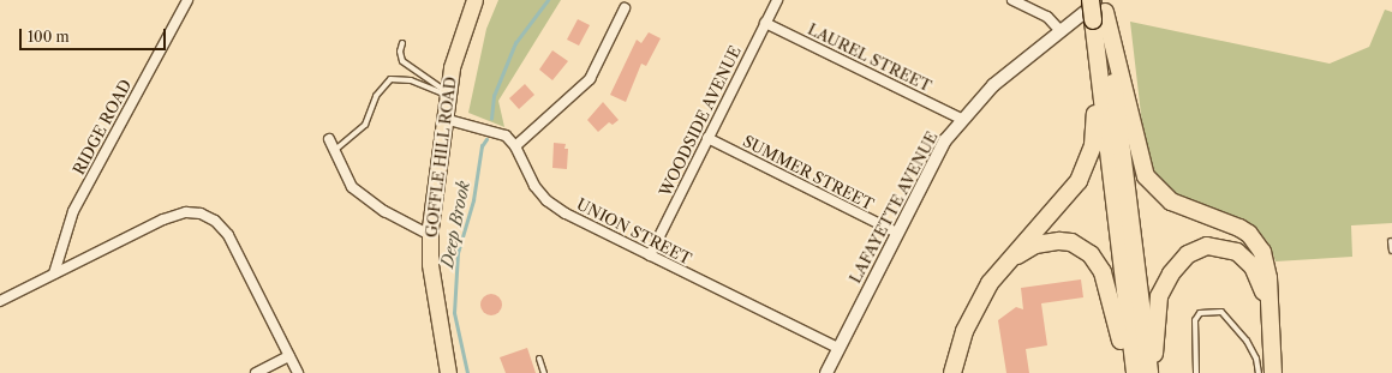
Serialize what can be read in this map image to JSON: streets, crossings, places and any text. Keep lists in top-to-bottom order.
{
  "streets": {
    "main road": ["GOFFLE HILL ROAD"],
    "street": [
      "LAUREL STREET",
      "WOODSIDE AVENUE",
      "RIDGE ROAD",
      "SUMMER STREET",
      "LAFAYETTE AVENUE",
      "UNION STREET"
    ]
  },
  "crossings": [
    ["LAUREL STREET", "WOODSIDE AVENUE"],
    ["LAUREL STREET", "LAFAYETTE AVENUE"],
    ["WOODSIDE AVENUE", "SUMMER STREET"],
    ["WOODSIDE AVENUE", "UNION STREET"],
    ["GOFFLE HILL ROAD", "UNION STREET"],
    ["SUMMER STREET", "LAFAYETTE AVENUE"],
    ["LAFAYETTE AVENUE", "UNION STREET"]
  ],
  "water": ["Deep Brook"],
  "scale_bar": "100 m"
}
